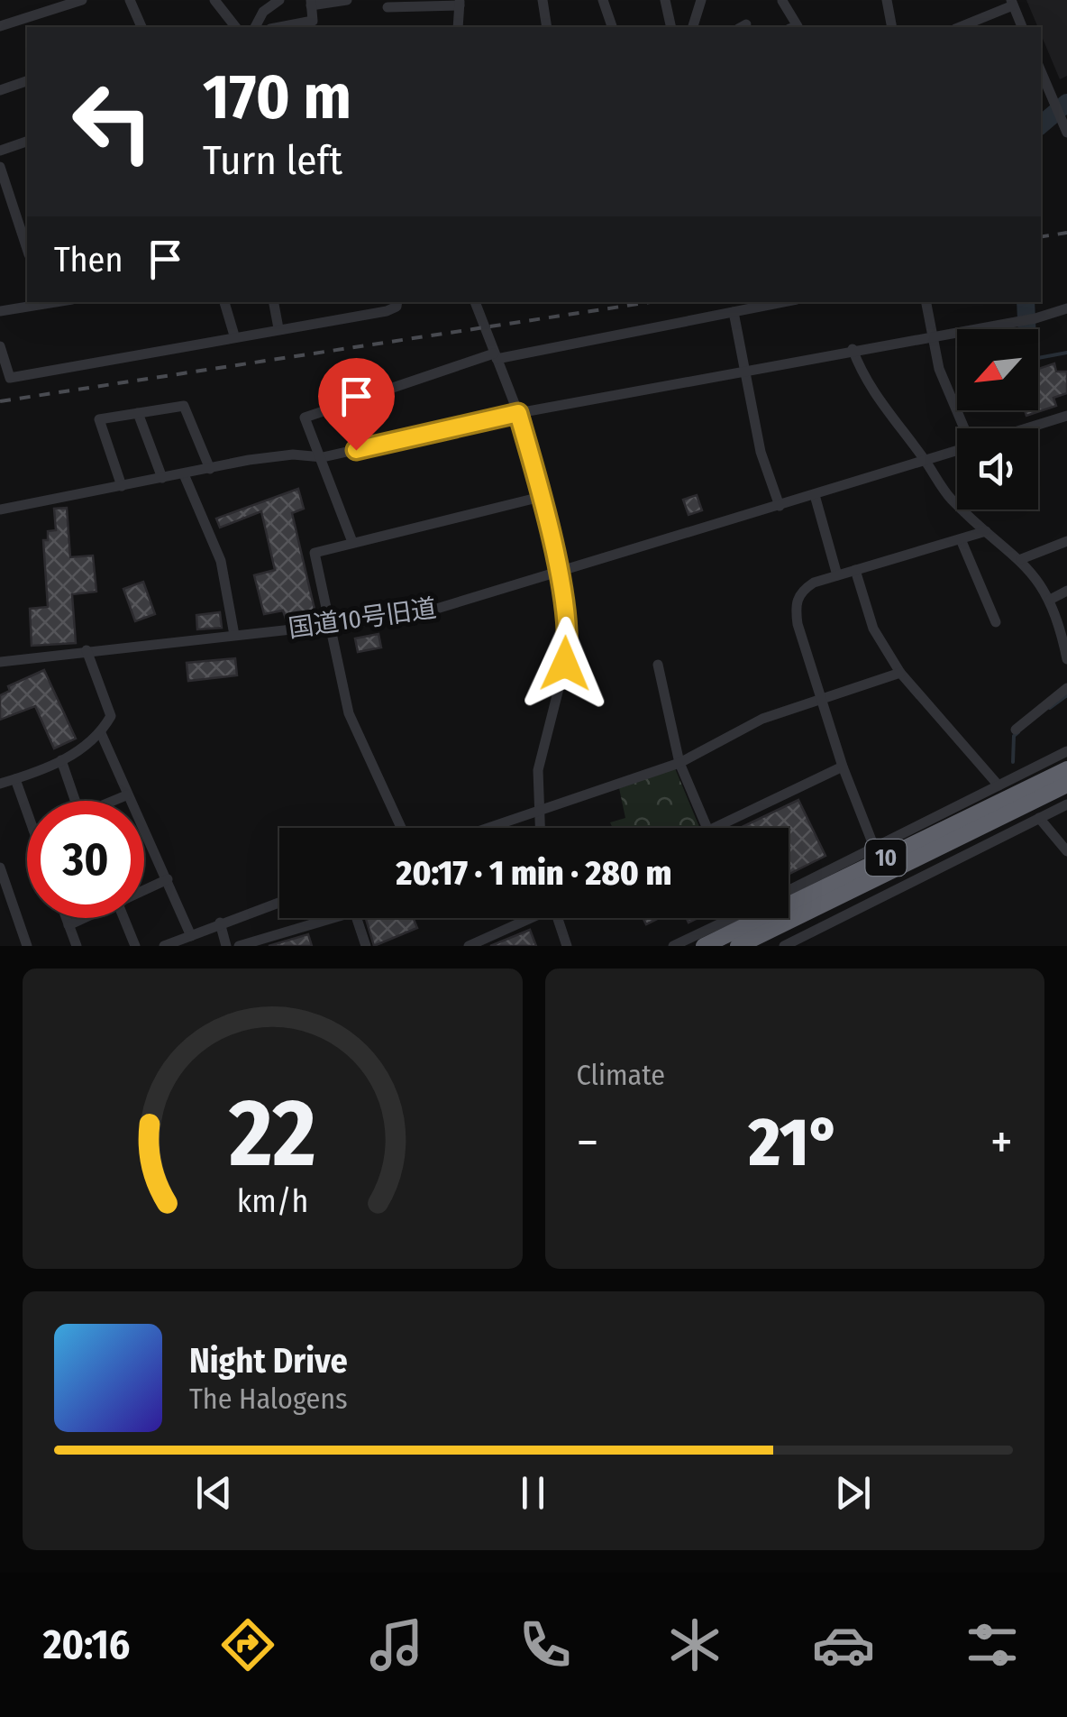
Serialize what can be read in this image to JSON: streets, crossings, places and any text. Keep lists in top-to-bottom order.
{
  "streets": {
    "highway": ["10"],
    "street": ["国道10号旧道"]
  },
  "north": "bottom left",
  "page": {
    "turn": ["170 m", "Turn left"],
    "then": "Then",
    "limit": "30",
    "trip": "20:17 · 1 min · 280 m",
    "tile": "Climate",
    "heat": ["−", "21°", "+"],
    "song": ["Night Drive", "The Halogens"],
    "tabs": "20:16",
    "gauge": ["22", "km/h"]
  }
}
